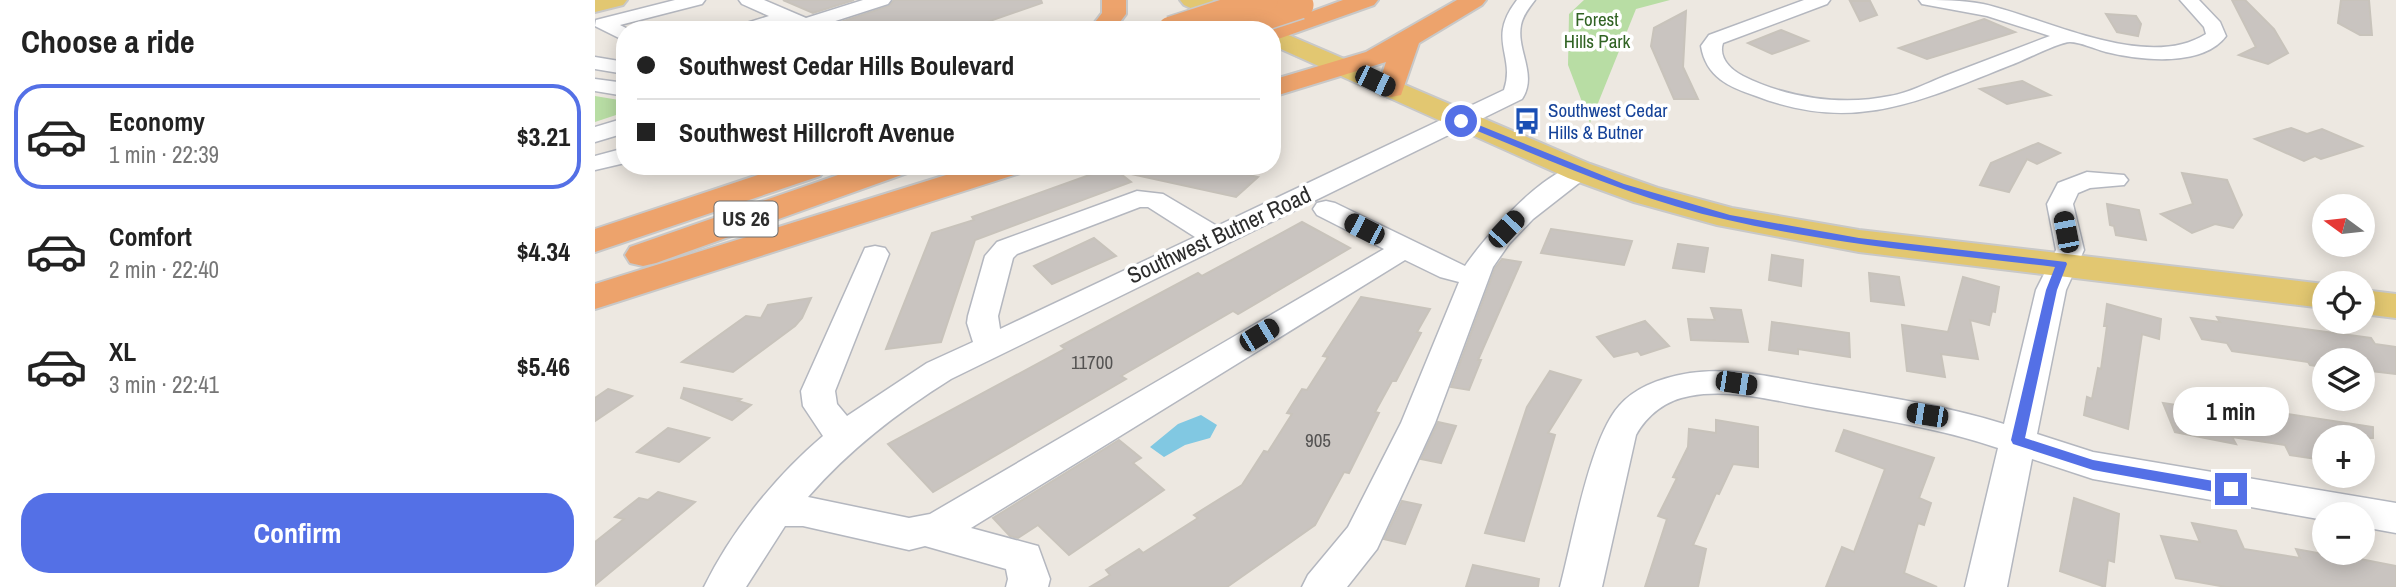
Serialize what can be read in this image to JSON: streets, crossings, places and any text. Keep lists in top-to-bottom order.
{
  "streets": {
    "highway": ["US 26"],
    "street": ["Southwest Butner Road"]
  },
  "parks": ["Forest Hills Park"],
  "places": {
    "bus stop": ["Southwest Cedar Hills & Butner"]
  },
  "house_numbers": ["11700", "905"],
  "north": "left",
  "page": {
    "heading": "Choose a ride",
    "banner": ["Southwest Cedar Hills Boulevard", "Southwest Hillcroft Avenue"],
    "list": [
      {
        "name": "Economy",
        "note": "1 min · 22:39",
        "value": "$3.21"
      },
      {
        "name": "Comfort",
        "note": "2 min · 22:40",
        "value": "$4.34"
      },
      {
        "name": "XL",
        "note": "3 min · 22:41",
        "value": "$5.46"
      }
    ],
    "map_buttons": ["+", "−"],
    "bubble": "1 min",
    "buttons": "Confirm"
  }
}
